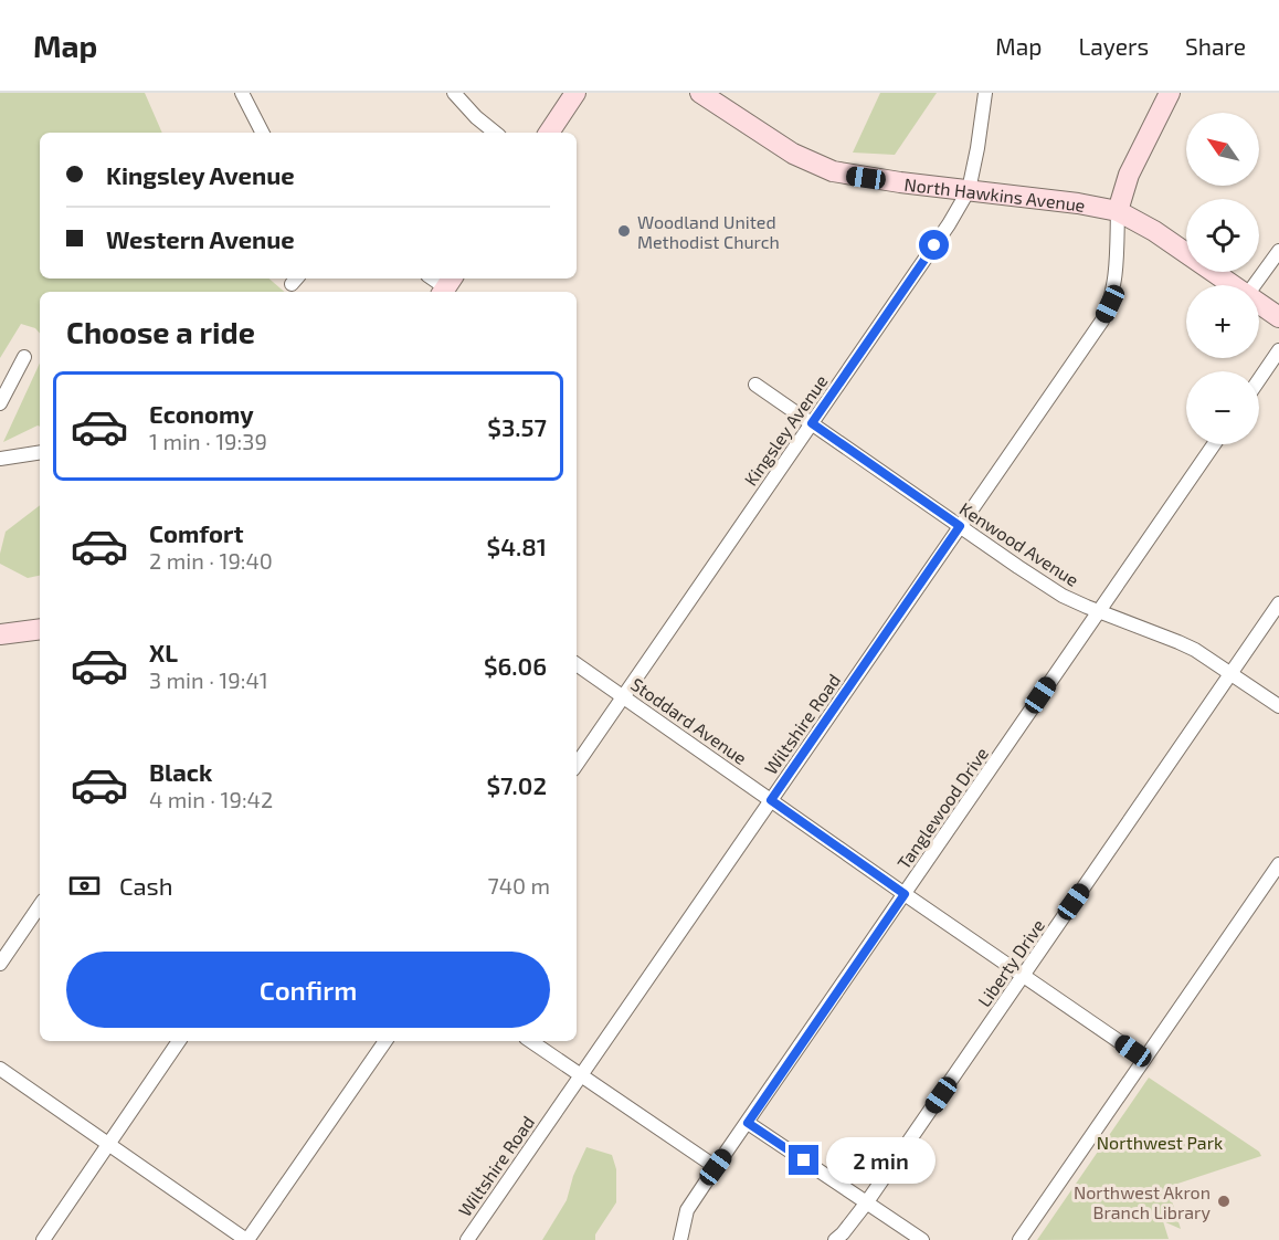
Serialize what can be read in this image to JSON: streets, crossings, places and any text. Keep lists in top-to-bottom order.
{
  "streets": {
    "street": [
      "North Hawkins Avenue",
      "Kingsley Avenue",
      "Kenwood Avenue",
      "Stoddard Avenue",
      "Wiltshire Road",
      "Tanglewood Drive",
      "Liberty Drive"
    ]
  },
  "crossings": [
    ["North Hawkins Avenue", "Kingsley Avenue"],
    ["North Hawkins Avenue", "Wiltshire Road"],
    ["Kingsley Avenue", "Kenwood Avenue"],
    ["Kingsley Avenue", "Stoddard Avenue"],
    ["Kenwood Avenue", "Wiltshire Road"],
    ["Kenwood Avenue", "Tanglewood Drive"],
    ["Kenwood Avenue", "Liberty Drive"],
    ["Stoddard Avenue", "Wiltshire Road"],
    ["Stoddard Avenue", "Tanglewood Drive"],
    ["Stoddard Avenue", "Liberty Drive"]
  ],
  "parks": ["Northwest Park"],
  "places": ["Woodland United Methodist Church", "Northwest Akron Branch Library"],
  "north": "top left",
  "page": {
    "header": "Map",
    "nav": ["Map", "Layers", "Share"],
    "map_buttons": ["+", "−"],
    "banner": ["Kingsley Avenue", "Western Avenue"],
    "heading": "Choose a ride",
    "list": [
      {
        "name": "Economy",
        "note": "1 min · 19:39",
        "value": "$3.57"
      },
      {
        "name": "Comfort",
        "note": "2 min · 19:40",
        "value": "$4.81"
      },
      {
        "name": "XL",
        "note": "3 min · 19:41",
        "value": "$6.06"
      },
      {
        "name": "Black",
        "note": "4 min · 19:42",
        "value": "$7.02"
      }
    ],
    "pay": ["Cash", "740 m"],
    "buttons": "Confirm",
    "bubble": "2 min"
  }
}
